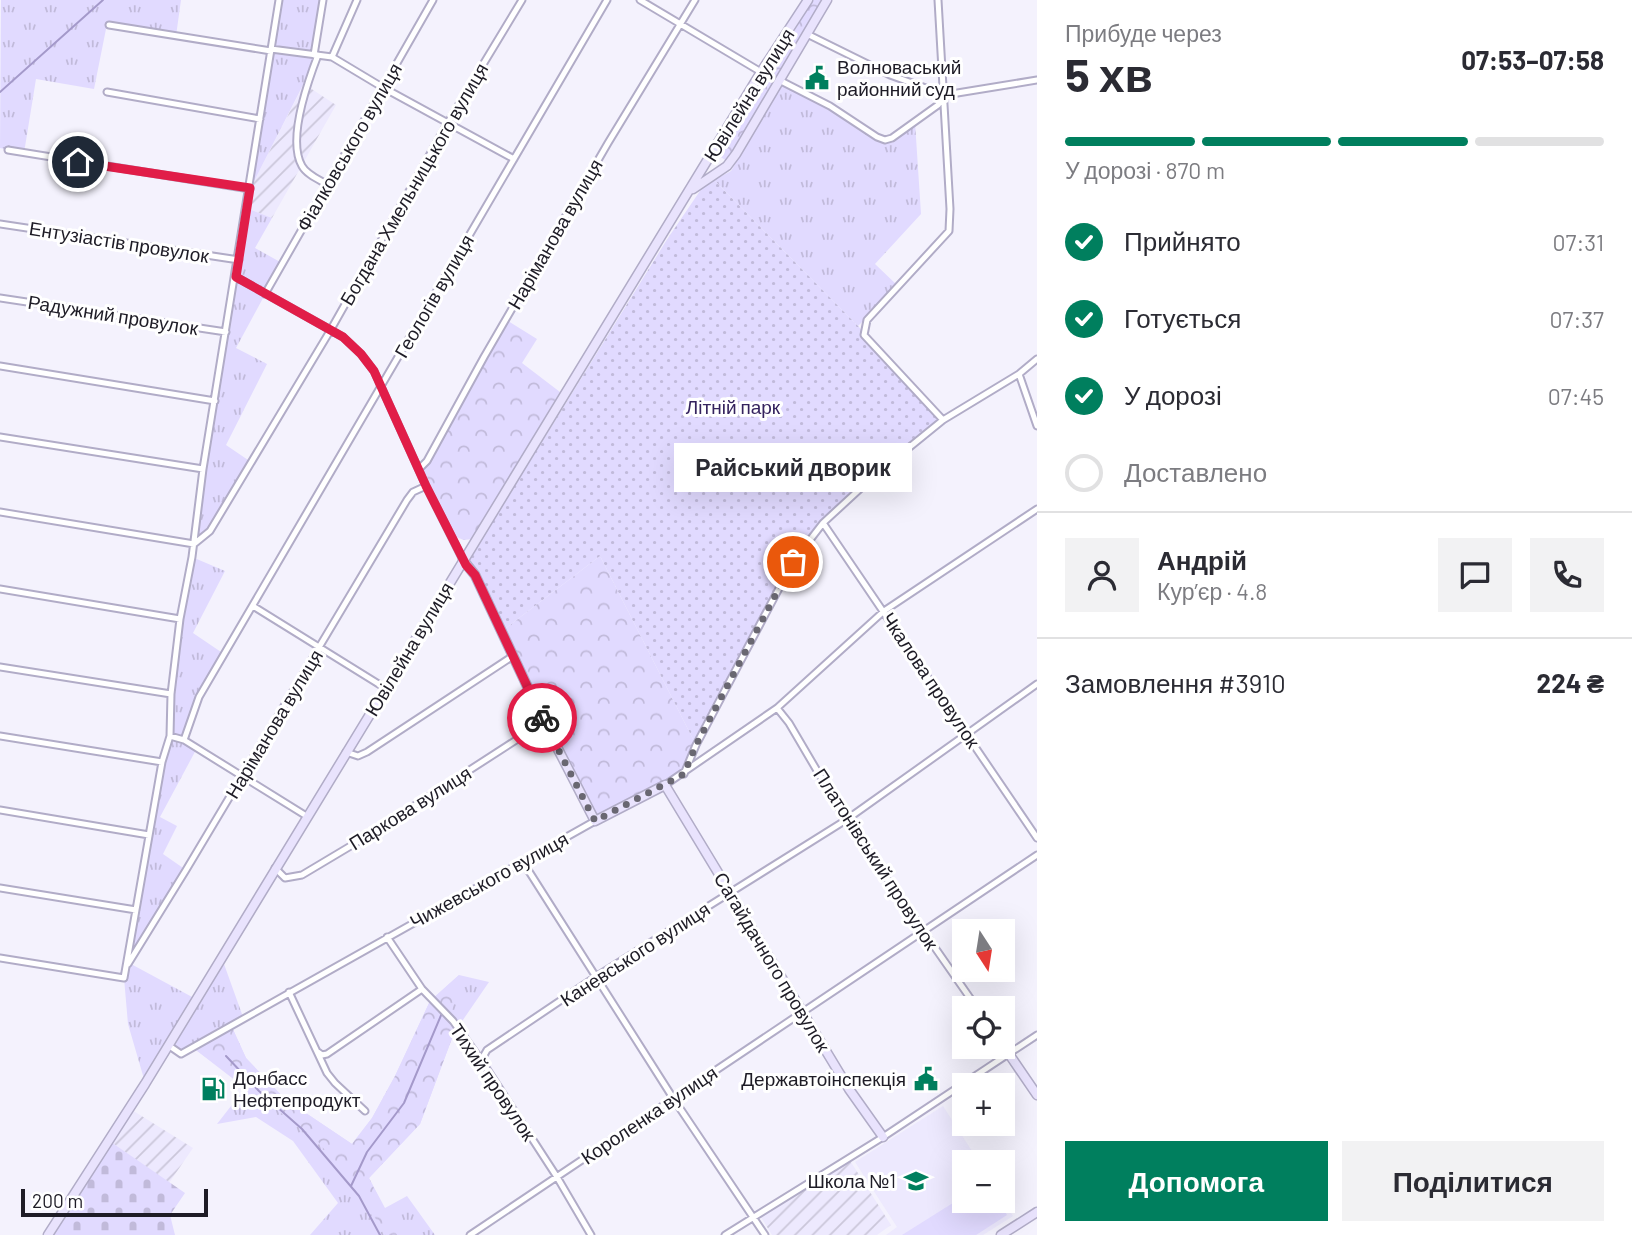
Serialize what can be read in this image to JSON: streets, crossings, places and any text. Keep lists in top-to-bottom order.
{
  "streets": {
    "street": [
      "Ювілейна вулиця",
      "Фіалковського вулиця",
      "Богдана Хмельницького вулиця",
      "Наріманова вулиця",
      "Ентузіастів провулок",
      "Геологів вулиця",
      "Радужний провулок",
      "Чкалова провулок",
      "Паркова вулиця",
      "Платонівський провулок",
      "Чижевського вулиця",
      "Каневського вулиця",
      "Сагайдачного провулок",
      "Тихий провулок",
      "Короленка вулиця"
    ]
  },
  "crossings": [
    ["Ювілейна вулиця", "Паркова вулиця"],
    ["Ювілейна вулиця", "Чижевського вулиця"],
    ["Чкалова провулок", "Чижевського вулиця"],
    ["Чкалова провулок", "Каневського вулиця"],
    ["Платонівський провулок", "Чижевського вулиця"],
    ["Платонівський провулок", "Каневського вулиця"],
    ["Платонівський провулок", "Короленка вулиця"],
    ["Чижевського вулиця", "Сагайдачного провулок"],
    ["Чижевського вулиця", "Тихий провулок"],
    ["Каневського вулиця", "Сагайдачного провулок"],
    ["Каневського вулиця", "Тихий провулок"],
    ["Сагайдачного провулок", "Короленка вулиця"],
    ["Тихий провулок", "Короленка вулиця"]
  ],
  "parks": ["Літній парк"],
  "places": {
    "public building": ["Волноваський районний суд", "Державтоінспекція"],
    "other": ["Райський дворик"],
    "fuel station": ["Донбасс Нефтепродукт"],
    "school or university": ["Школа №1"]
  },
  "scale_bar": "200 m",
  "north": "bottom",
  "page": {
    "heading": ["5 хв", "Прибуде через", "07:53–07:58"],
    "panel": [
      "Андрій",
      "Кур’єр · 4.8",
      "Замовлення #3910",
      "224 ₴"
    ],
    "bar": "У дорозі · 870 m",
    "list": [
      ["Прийнято", "07:31"],
      ["Готується", "07:37"],
      ["У дорозі", "07:45"],
      "Доставлено"
    ],
    "bubble": "Райський дворик",
    "map_buttons": ["+", "−"],
    "buttons": ["Допомога", "Поділитися"],
    "scale": "200 m"
  }
}
